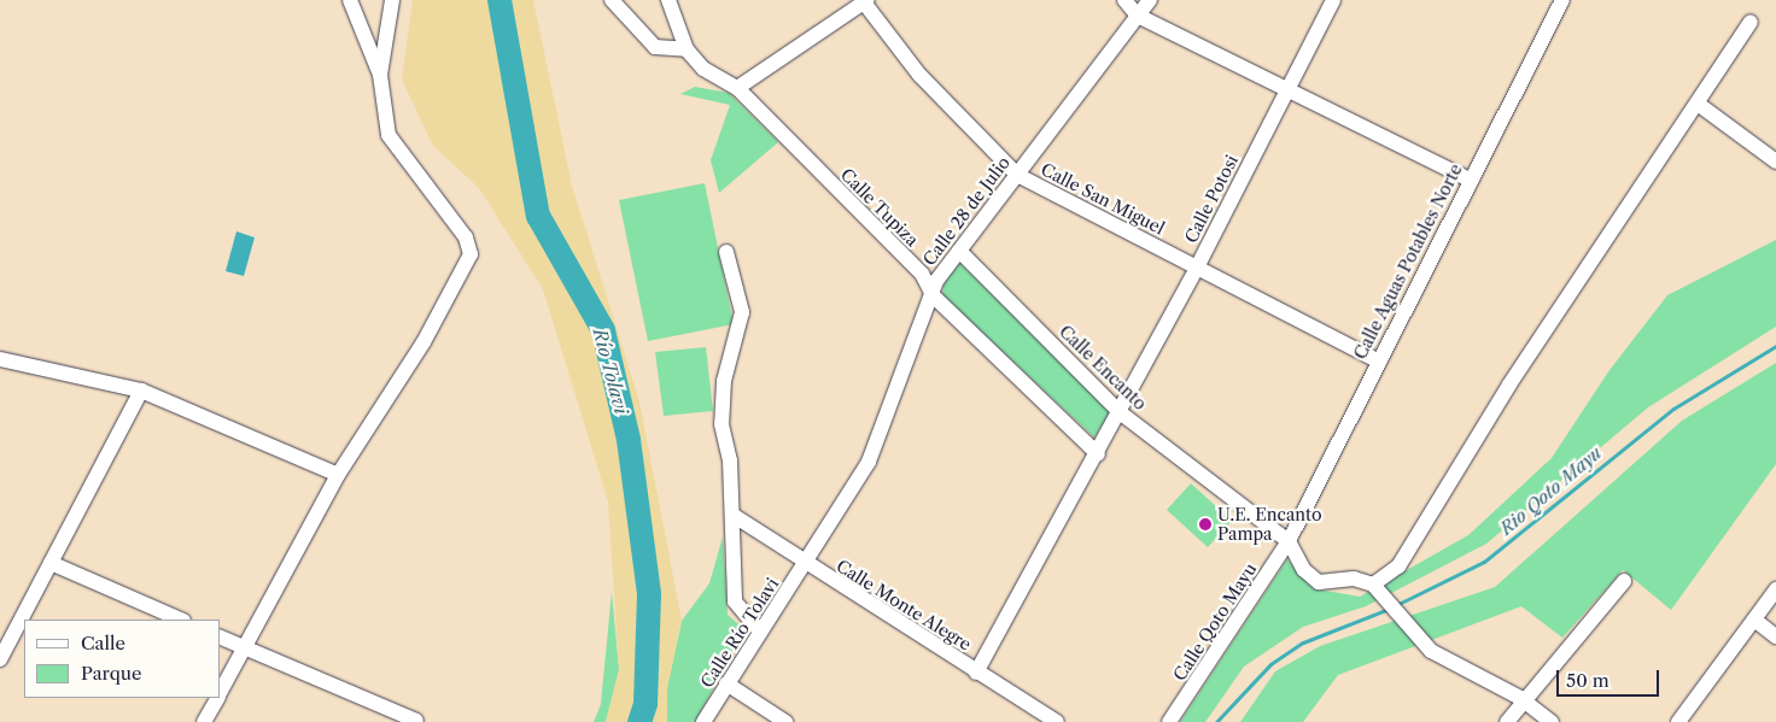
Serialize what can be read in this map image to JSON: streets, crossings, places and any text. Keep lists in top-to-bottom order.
{
  "streets": {
    "street": [
      "Calle San Miguel",
      "Calle Potosi",
      "Calle Tupiza",
      "Calle 28 de Julio",
      "Calle Aguas Potables Norte",
      "Calle Encanto",
      "Calle Monte Alegre",
      "Calle Qoto Mayu",
      "Calle Río Tolavi"
    ]
  },
  "crossings": [
    ["Calle San Miguel", "Calle Potosi"],
    ["Calle San Miguel", "Calle 28 de Julio"],
    ["Calle San Miguel", "Calle Aguas Potables Norte"],
    ["Calle Potosi", "Calle Tupiza"],
    ["Calle Potosi", "Calle Encanto"],
    ["Calle Potosi", "Calle Monte Alegre"],
    ["Calle Tupiza", "Calle 28 de Julio"],
    ["Calle 28 de Julio", "Calle Encanto"],
    ["Calle 28 de Julio", "Calle Monte Alegre"],
    ["Calle 28 de Julio", "Calle Río Tolavi"],
    ["Calle Aguas Potables Norte", "Calle Encanto"],
    ["Calle Aguas Potables Norte", "Calle Qoto Mayu"],
    ["Calle Encanto", "Calle Qoto Mayu"],
    ["Calle Monte Alegre", "Calle Río Tolavi"]
  ],
  "water": ["Río Tolavi", "Rio Qoto Mayu"],
  "places": ["U.E. Encanto Pampa"],
  "legend": ["Calle", "Parque"],
  "scale_bar": "50 m"
}
